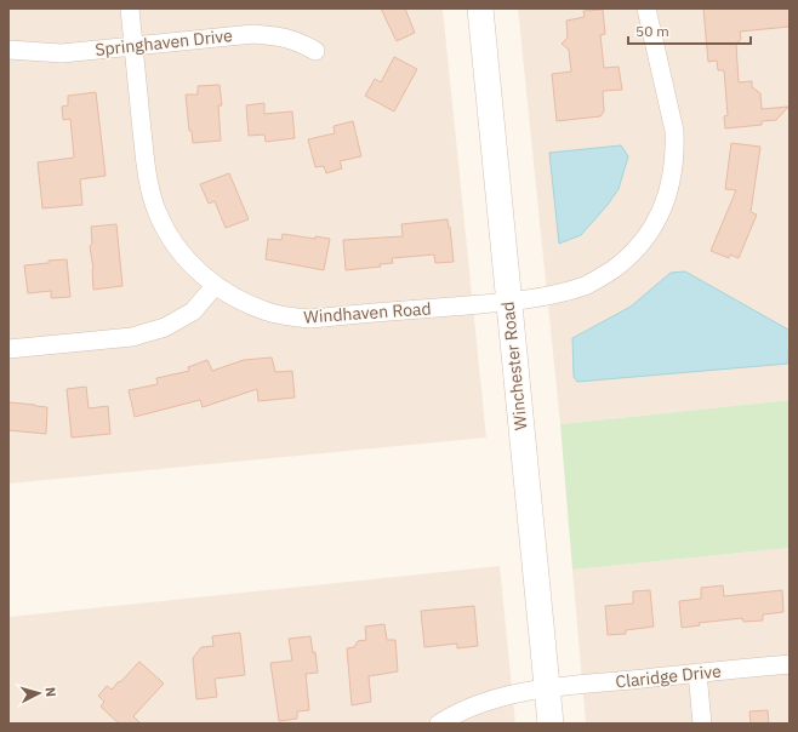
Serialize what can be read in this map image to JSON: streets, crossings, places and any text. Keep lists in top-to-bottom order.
{
  "streets": {
    "main road": ["Winchester Road"],
    "street": ["Springhaven Drive", "Windhaven Road", "Claridge Drive"]
  },
  "crossings": [
    ["Springhaven Drive", "Windhaven Road"],
    ["Windhaven Road", "Winchester Road"],
    ["Winchester Road", "Claridge Drive"]
  ],
  "scale_bar": "50 m",
  "north": "right"
}
